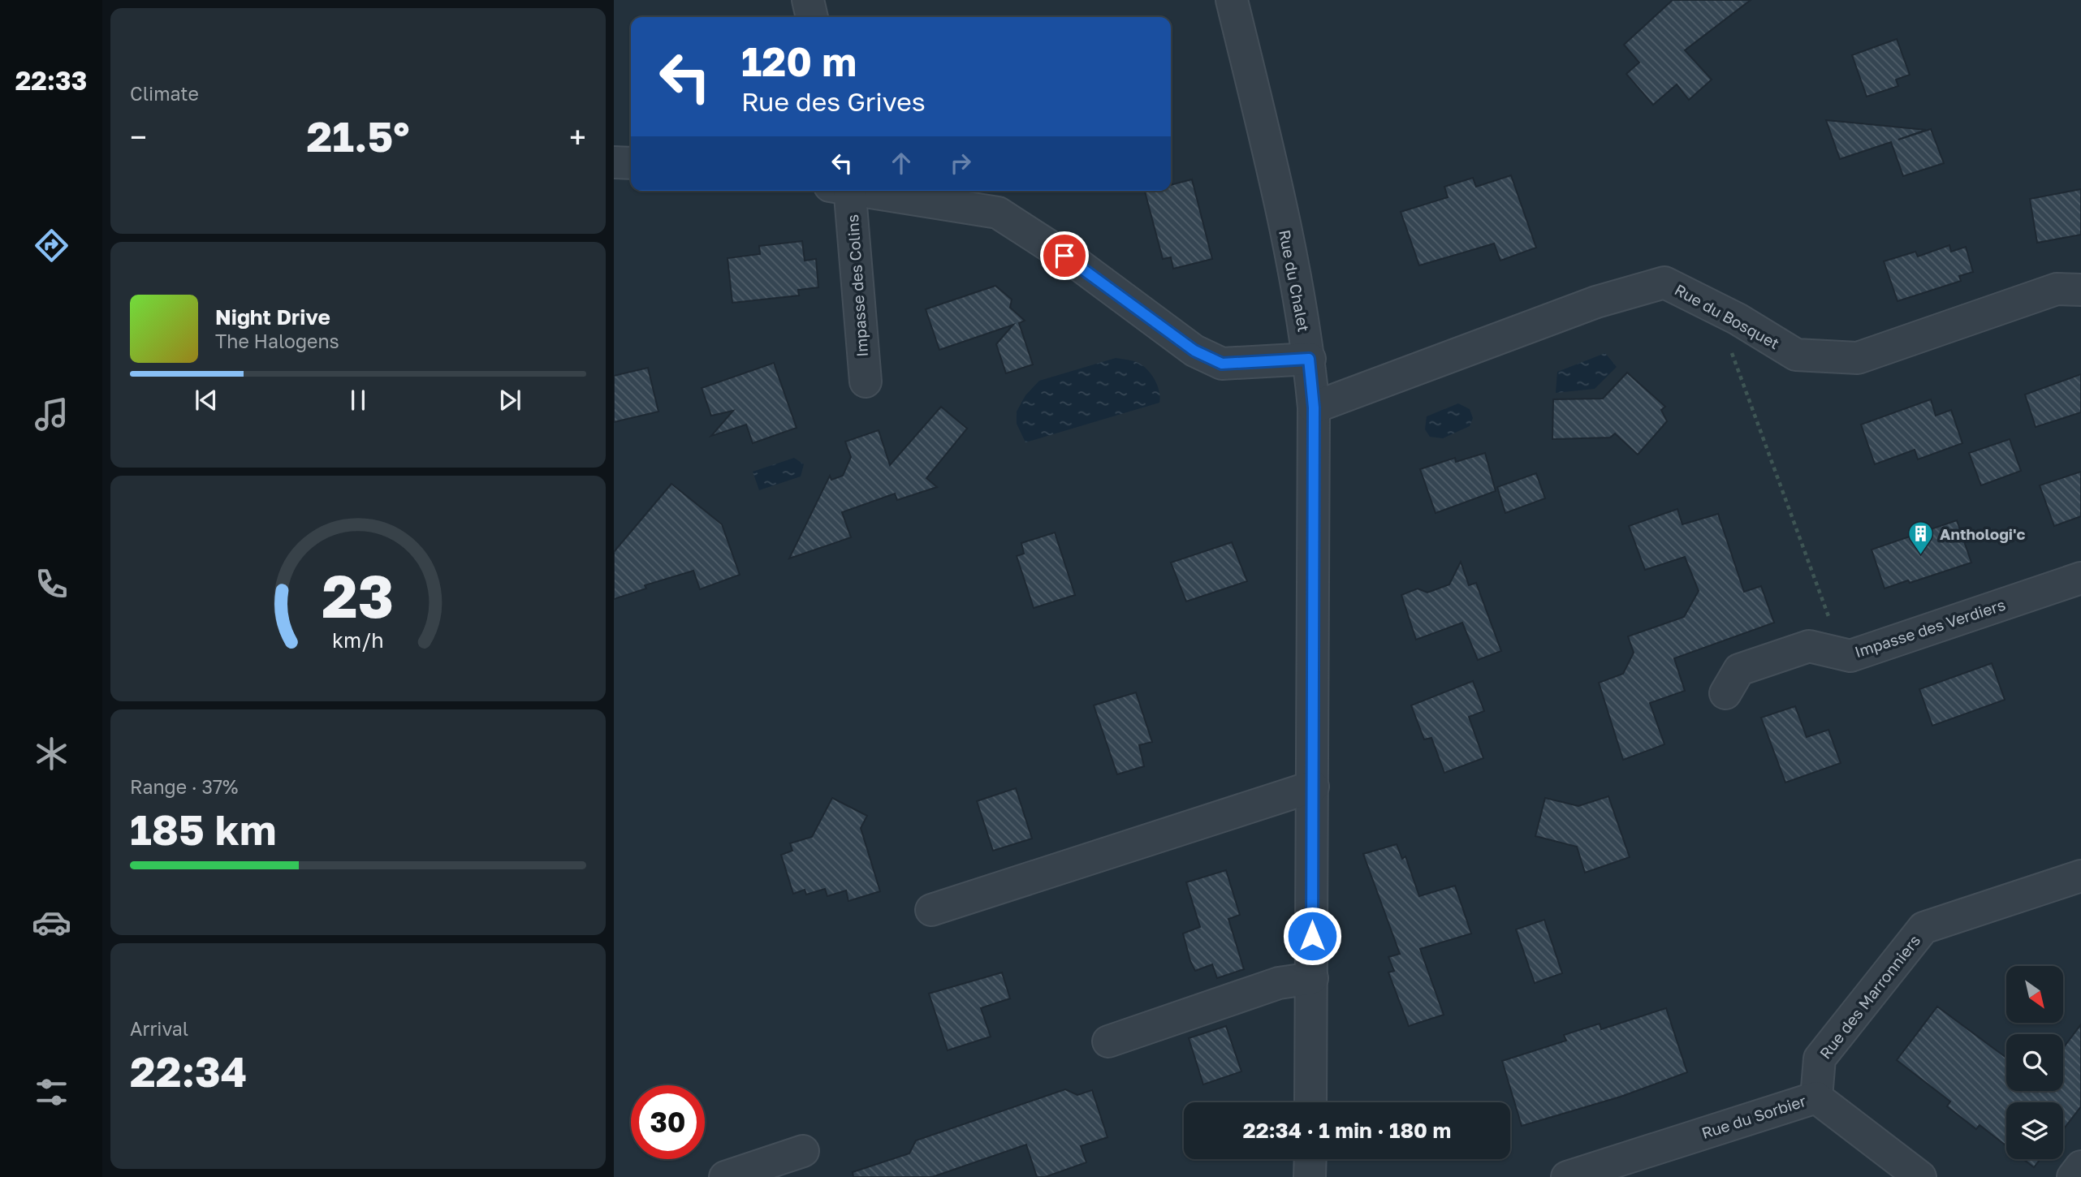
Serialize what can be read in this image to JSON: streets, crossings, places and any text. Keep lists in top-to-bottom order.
{
  "streets": {
    "street": [
      "Rue du Chalet",
      "Impasse des Colins",
      "Rue du Bosquet",
      "Impasse des Verdiers",
      "Rue des Marronniers",
      "Rue du Sorbier"
    ]
  },
  "crossings": [
    ["Rue du Chalet", "Rue du Bosquet"],
    ["Rue des Marronniers", "Rue du Sorbier"]
  ],
  "places": {
    "building": ["Anthologi'c"]
  },
  "north": "bottom right",
  "page": {
    "tabs": "22:33",
    "tile": [
      "Climate",
      ["Range · 37%", "185 km"],
      ["Arrival", "22:34"]
    ],
    "turn": ["120 m", "Rue des Grives"],
    "heat": ["−", "21.5°", "+"],
    "song": ["Night Drive", "The Halogens"],
    "limit": "30",
    "trip": "22:34 · 1 min · 180 m",
    "gauge": ["23", "km/h"]
  }
}
